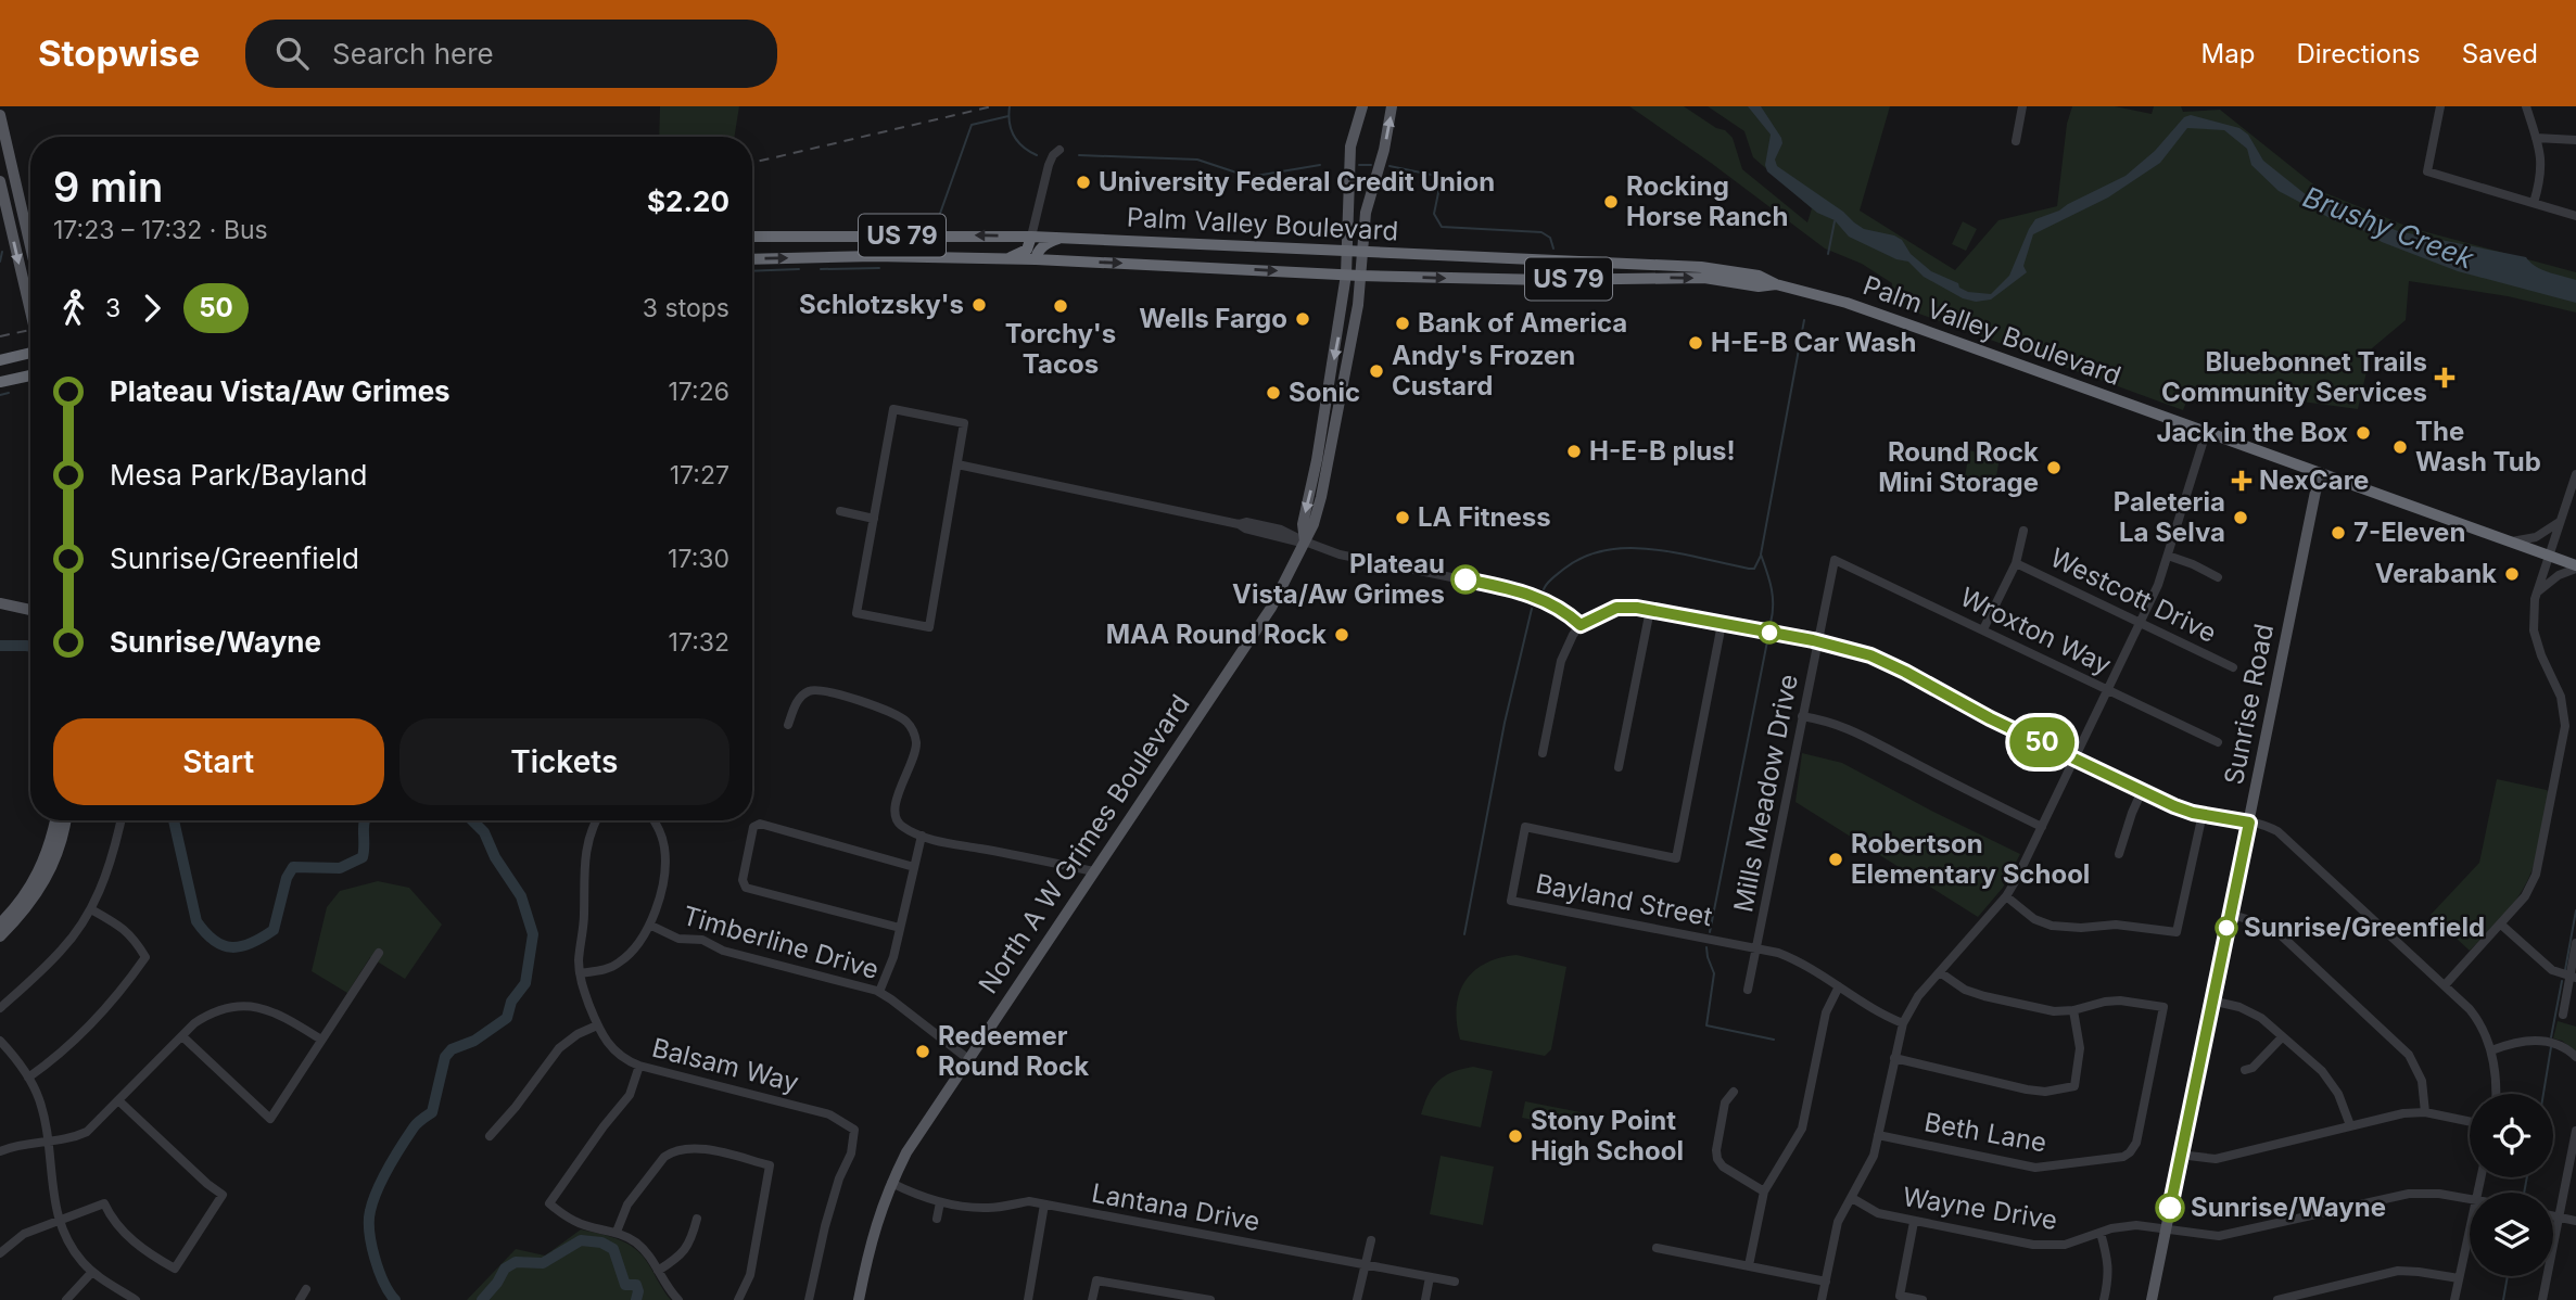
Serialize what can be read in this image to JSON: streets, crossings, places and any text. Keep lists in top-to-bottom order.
{
  "streets": {
    "highway": ["Palm Valley Boulevard", "US 79"],
    "main road": ["Sunrise Road", "North A W Grimes Boulevard"],
    "street": [
      "Westcott Drive",
      "Wroxton Way",
      "Mills Meadow Drive",
      "Bayland Street",
      "Timberline Drive",
      "Balsam Way",
      "Beth Lane",
      "Lantana Drive",
      "Wayne Drive"
    ]
  },
  "crossings": [
    ["Palm Valley Boulevard", "Sunrise Road"],
    ["Palm Valley Boulevard", "North A W Grimes Boulevard"],
    ["Wroxton Way", "Mills Meadow Drive"],
    ["Sunrise Road", "Wayne Drive"],
    ["Mills Meadow Drive", "Bayland Street"],
    ["North A W Grimes Boulevard", "Timberline Drive"],
    ["North A W Grimes Boulevard", "Lantana Drive"]
  ],
  "water": ["Brushy Creek"],
  "places": {
    "other": [
      "University Federal Credit Union",
      "Rocking Horse Ranch",
      "Schlotzsky's",
      "Torchy's Tacos",
      "Wells Fargo",
      "Bank of America",
      "H-E-B Car Wash",
      "Andy's Frozen Custard",
      "Sonic",
      "Jack in the Box",
      "The Wash Tub",
      "H-E-B plus!",
      "Round Rock Mini Storage",
      "LA Fitness",
      "Paleteria La Selva",
      "7-Eleven",
      "Verabank",
      "Plateau Vista/Aw Grimes",
      "MAA Round Rock",
      "Robertson Elementary School",
      "Sunrise/Greenfield",
      "Redeemer Round Rock",
      "Stony Point High School",
      "Sunrise/Wayne"
    ],
    "health": ["Bluebonnet Trails Community Services", "NexCare"]
  },
  "lines": ["bus line 50"],
  "page": {
    "header": "Stopwise",
    "search": "Search here",
    "nav": ["Map", "Directions", "Saved"],
    "on_map": "50",
    "heading": ["9 min", "17:23 – 17:32 · Bus", "$2.20"],
    "legs": ["3", "50", "3 stops"],
    "list": [
      {
        "name": "Plateau Vista/Aw Grimes",
        "value": "17:26"
      },
      {
        "name": "Mesa Park/Bayland",
        "value": "17:27"
      },
      {
        "name": "Sunrise/Greenfield",
        "value": "17:30"
      },
      {
        "name": "Sunrise/Wayne",
        "value": "17:32"
      }
    ],
    "buttons": ["Start", "Tickets"]
  }
}
